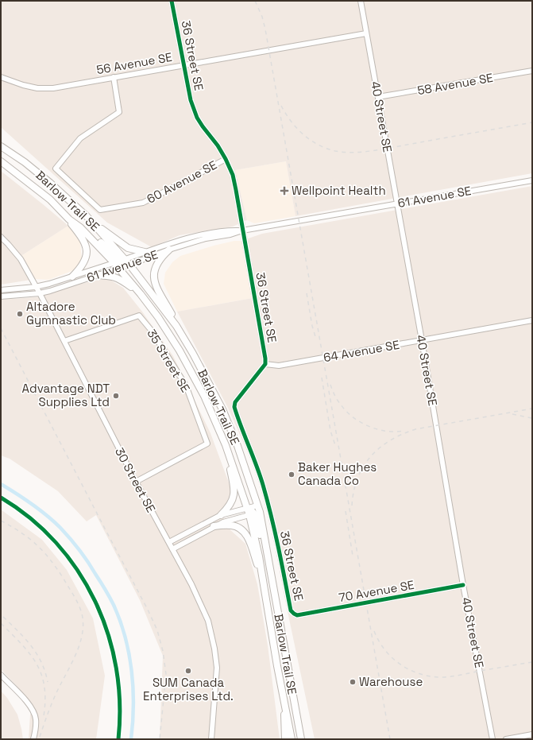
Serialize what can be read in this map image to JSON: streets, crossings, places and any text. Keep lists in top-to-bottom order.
{
  "streets": {
    "main road": ["Barlow Trail SE"],
    "street": [
      "36 Street SE",
      "56 Avenue SE",
      "58 Avenue SE",
      "40 Street SE",
      "60 Avenue SE",
      "61 Avenue SE",
      "64 Avenue SE",
      "35 Street SE",
      "30 Street SE",
      "70 Avenue SE"
    ]
  },
  "crossings": [
    ["36 Street SE", "56 Avenue SE"],
    ["36 Street SE", "60 Avenue SE"],
    ["36 Street SE", "61 Avenue SE"],
    ["36 Street SE", "64 Avenue SE"],
    ["36 Street SE", "70 Avenue SE"],
    ["56 Avenue SE", "40 Street SE"],
    ["56 Avenue SE", "60 Avenue SE"],
    ["58 Avenue SE", "40 Street SE"],
    ["40 Street SE", "61 Avenue SE"],
    ["40 Street SE", "64 Avenue SE"],
    ["40 Street SE", "70 Avenue SE"],
    ["61 Avenue SE", "Barlow Trail SE"],
    ["61 Avenue SE", "30 Street SE"],
    ["35 Street SE", "30 Street SE"]
  ],
  "places": {
    "health": ["Wellpoint Health"],
    "other": [
      "Altadore Gymnastic Club",
      "Advantage NDT Supplies Ltd",
      "Baker Hughes Canada Co",
      "SUM Canada Enterprises Ltd.",
      "Warehouse"
    ]
  }
}
